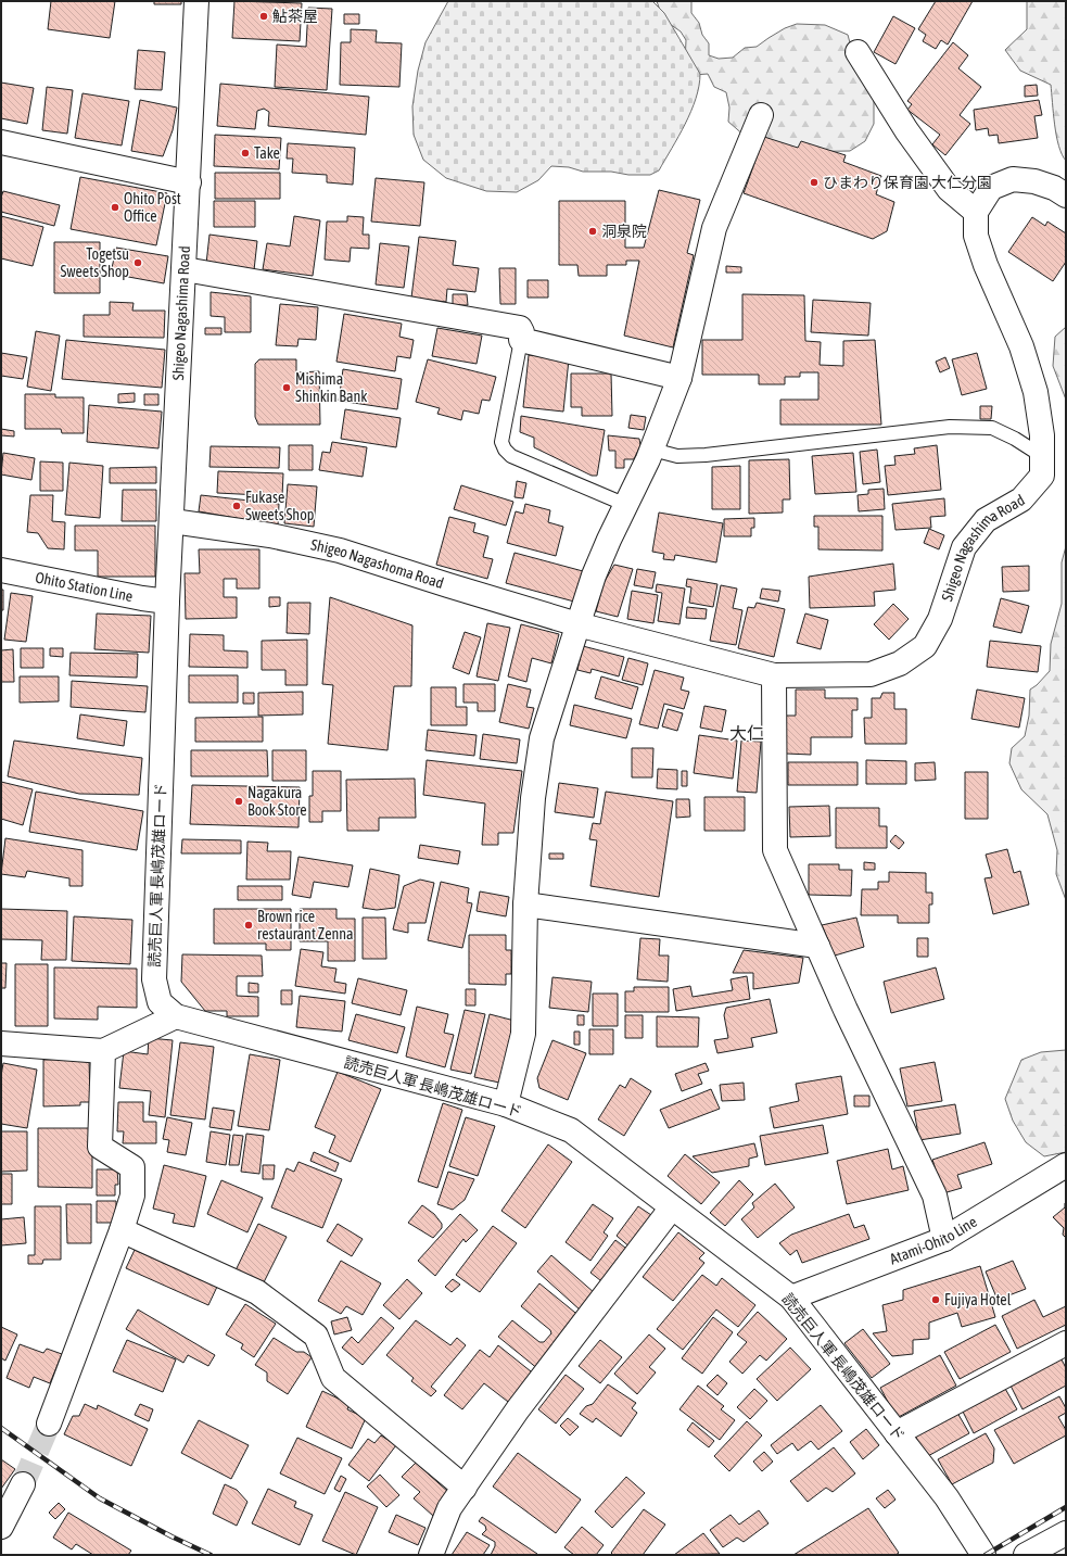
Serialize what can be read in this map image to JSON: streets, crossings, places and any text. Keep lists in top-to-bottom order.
{
  "streets": {
    "street": [
      "Shigeo Nagashima Road",
      "Shigeo Nagashoma Road",
      "Ohito Station Line",
      "読売巨人軍 長嶋茂雄ロード",
      "Atami-Ohito Line"
    ]
  },
  "crossings": [
    ["Shigeo Nagashima Road", "Shigeo Nagashoma Road"],
    ["Shigeo Nagashima Road", "Ohito Station Line"],
    ["Shigeo Nagashima Road", "読売巨人軍 長嶋茂雄ロード"],
    ["Ohito Station Line", "読売巨人軍 長嶋茂雄ロード"],
    ["読売巨人軍 長嶋茂雄ロード", "Atami-Ohito Line"]
  ],
  "districts": ["大仁"],
  "places": [
    "鮎茶屋",
    "Take",
    "ひまわり保育園 大仁分園",
    "Ohito Post Office",
    "洞泉院",
    "Togetsu Sweets Shop",
    "Mishima Shinkin Bank",
    "Fukase Sweets Shop",
    "Nagakura Book Store",
    "Brown rice restaurant Zenna",
    "Fujiya Hotel"
  ]
}
